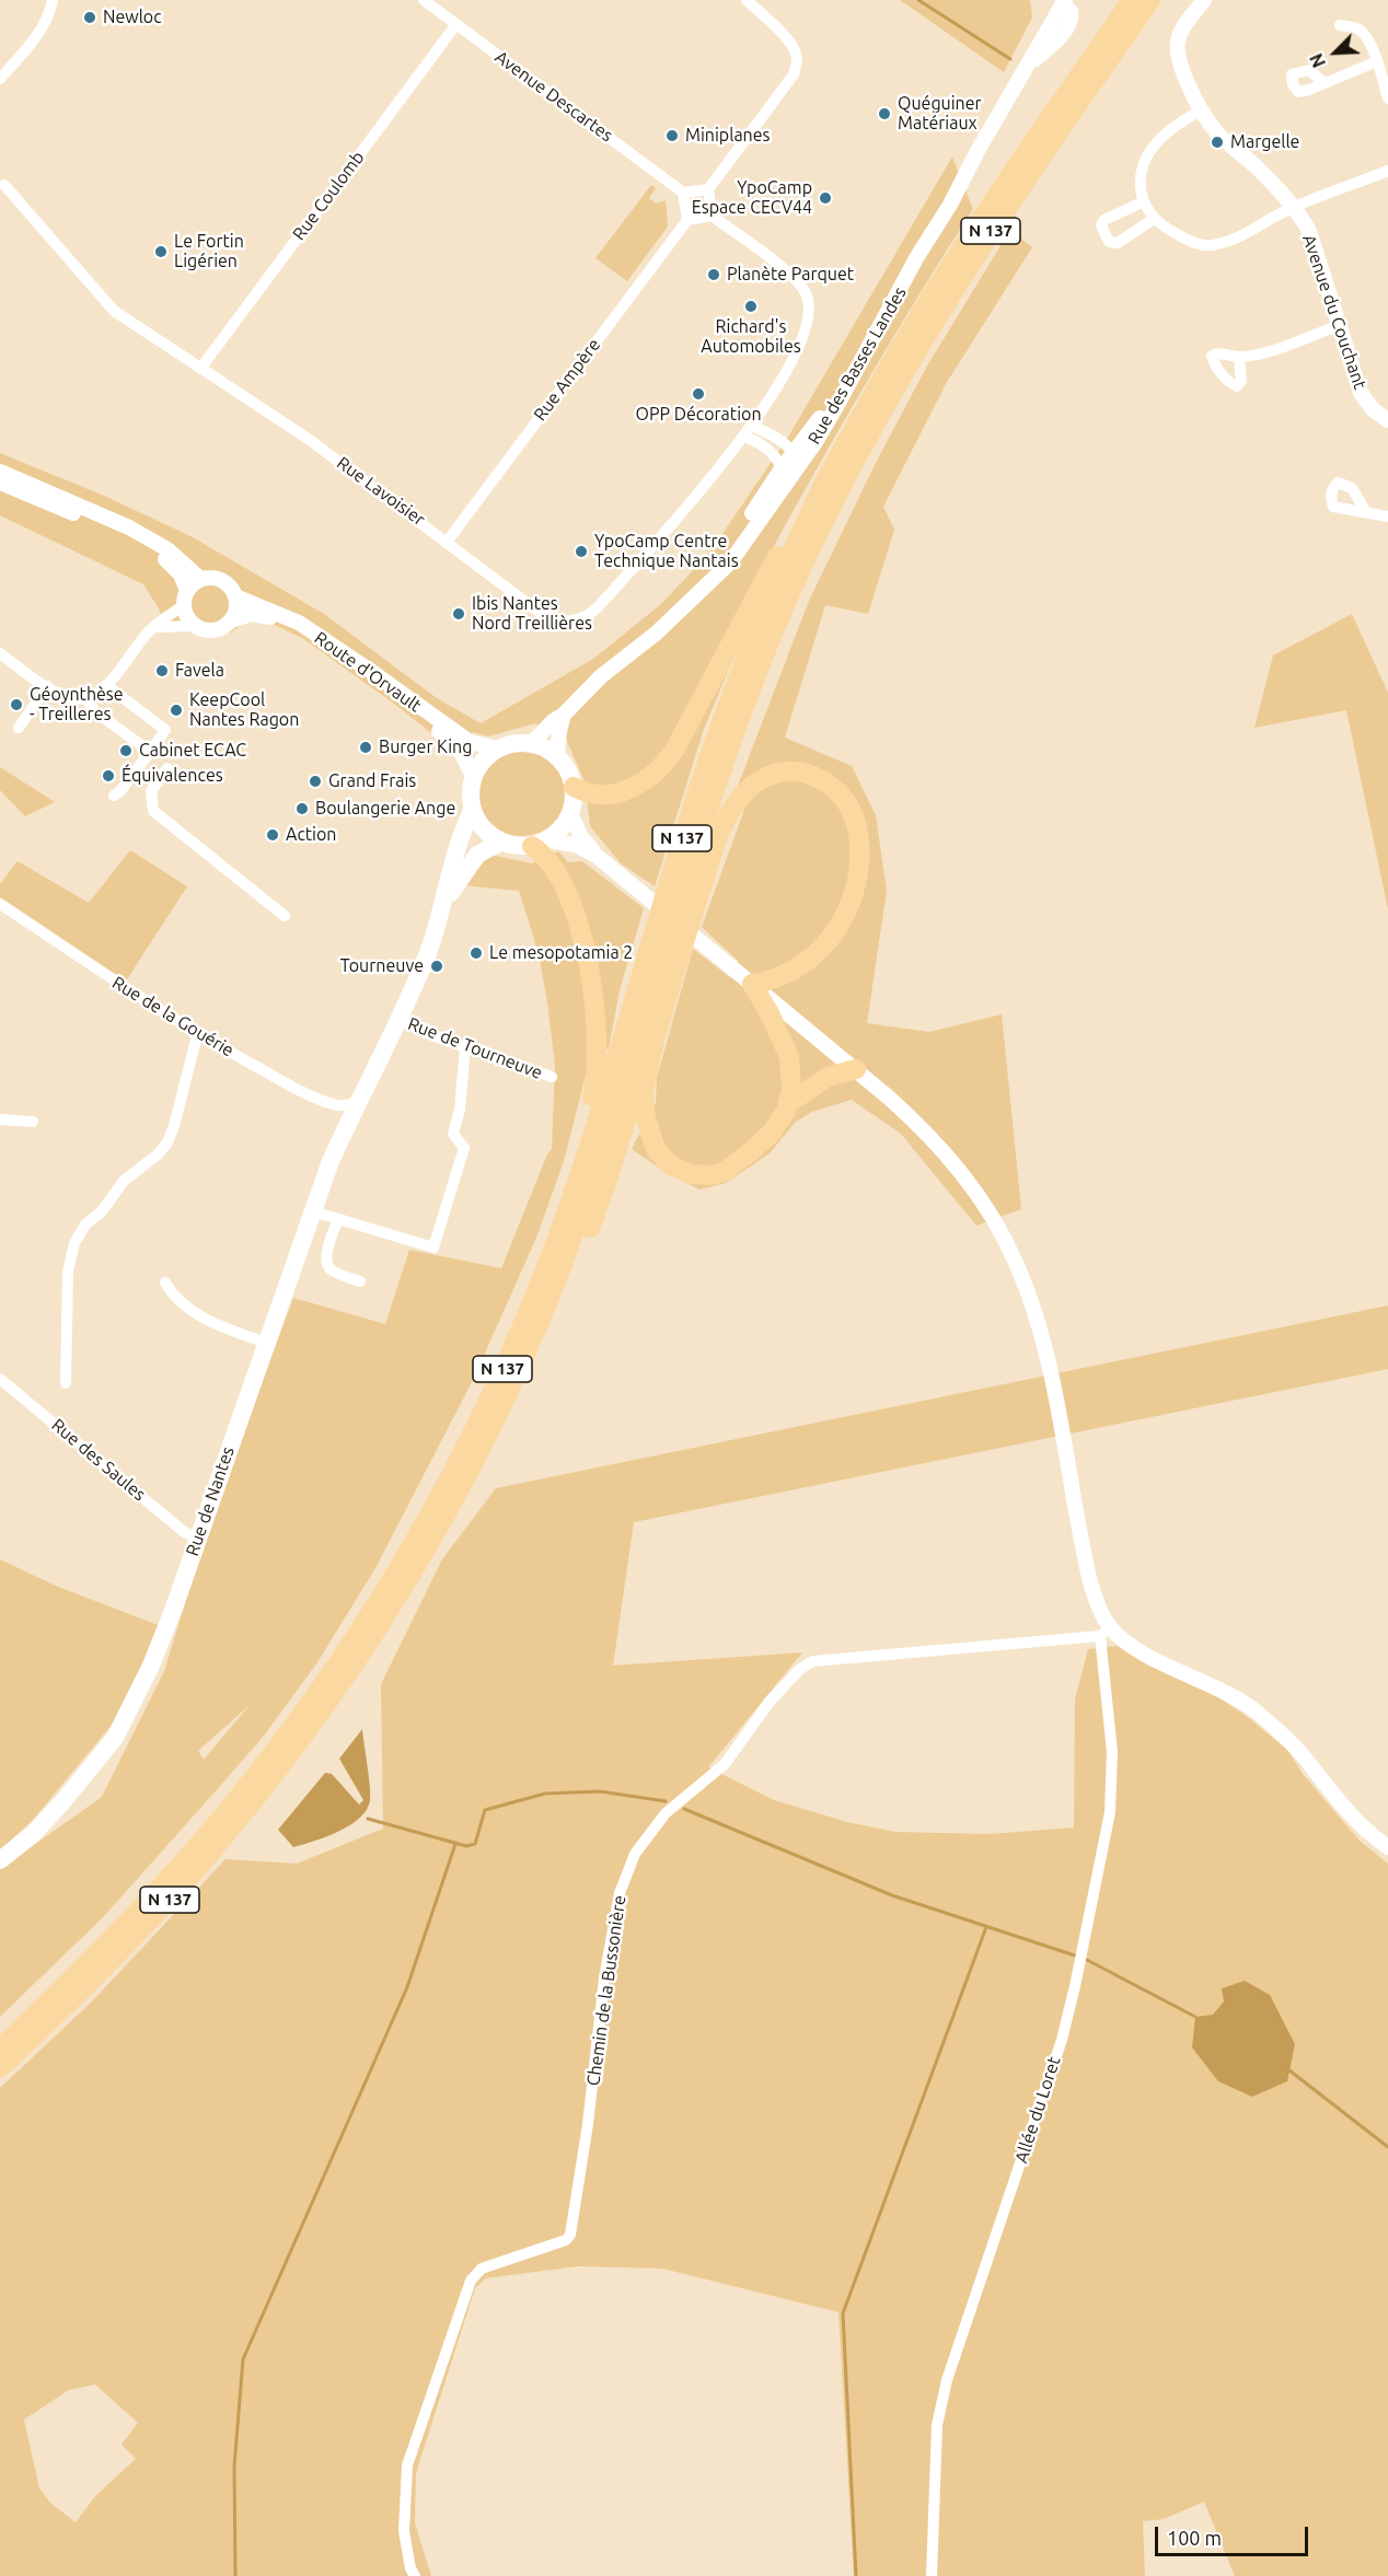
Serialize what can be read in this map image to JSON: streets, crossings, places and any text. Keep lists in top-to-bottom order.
{
  "streets": {
    "highway": ["N 137"],
    "main road": ["Rue de Nantes"],
    "street": [
      "Avenue Descartes",
      "Rue Coulomb",
      "Avenue du Couchant",
      "Rue des Basses Landes",
      "Rue Ampère",
      "Rue Lavoisier",
      "Route d'Orvault",
      "Rue de la Gouérie",
      "Rue de Tourneuve",
      "Rue des Saules",
      "Chemin de la Bussonière",
      "Allée du Loret"
    ]
  },
  "crossings": [
    ["Avenue Descartes", "Rue Coulomb"],
    ["Rue Coulomb", "Rue Lavoisier"],
    ["Rue des Basses Landes", "Route d'Orvault"],
    ["Rue Ampère", "Rue Lavoisier"],
    ["Rue de la Gouérie", "Rue de Nantes"],
    ["Rue de Tourneuve", "Rue de Nantes"],
    ["Rue des Saules", "Rue de Nantes"],
    ["Chemin de la Bussonière", "Allée du Loret"]
  ],
  "places": [
    "Newloc",
    "Quéguiner Matériaux",
    "Miniplanes",
    "Margelle",
    "YpoCamp Espace CECV44",
    "Le Fortin Ligérien",
    "Planète Parquet",
    "Richard's Automobiles",
    "OPP Décoration",
    "YpoCamp Centre Technique Nantais",
    "Ibis Nantes Nord Treillières",
    "Favela",
    "Géoynthèse - Treilleres",
    "KeepCool Nantes Ragon",
    "Burger King",
    "Cabinet ECAC",
    "Équivalences",
    "Grand Frais",
    "Boulangerie Ange",
    "Action",
    "Le mesopotamia 2",
    "Tourneuve"
  ],
  "scale_bar": "100 m",
  "north": "bottom left"
}
